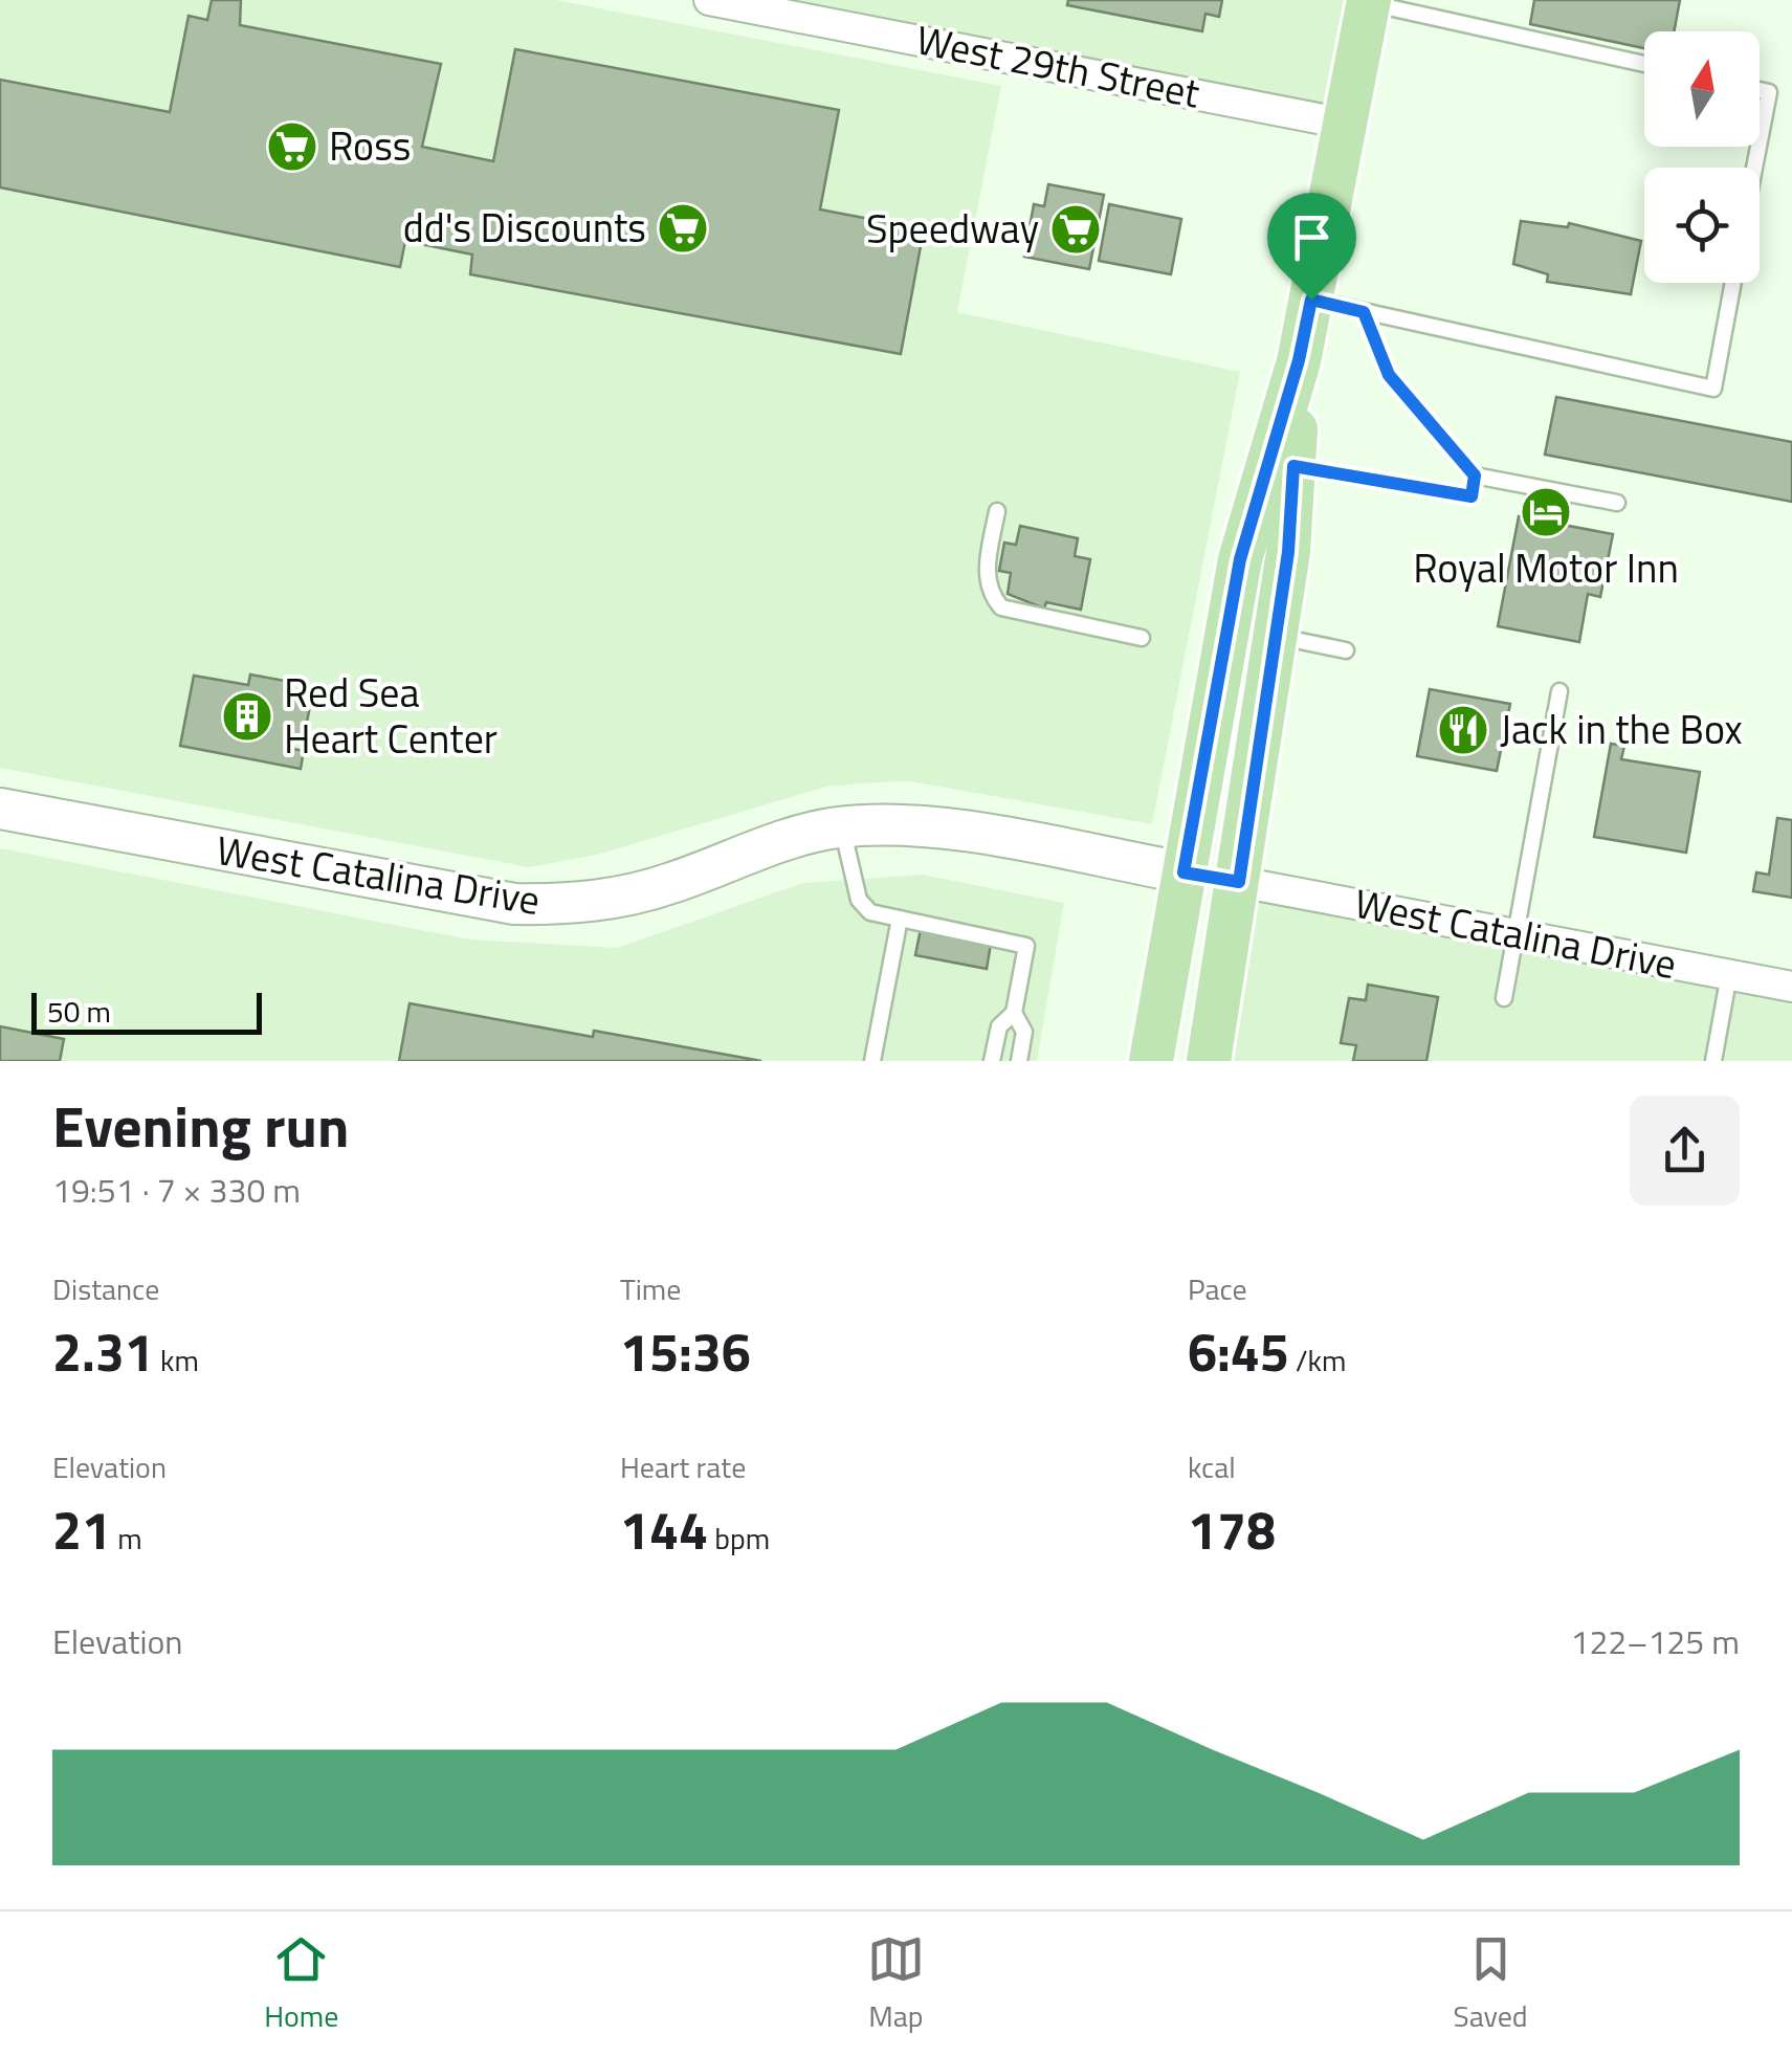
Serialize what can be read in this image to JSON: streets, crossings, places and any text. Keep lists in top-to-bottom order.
{
  "streets": {
    "street": ["West 29th Street", "West Catalina Drive"]
  },
  "places": {
    "supermarket": ["Ross", "dd's Discounts", "Speedway"],
    "hotel": ["Royal Motor Inn"],
    "building": ["Red Sea Heart Center"],
    "restaurant": ["Jack in the Box"]
  },
  "scale_bar": "50 m",
  "north": "top",
  "page": {
    "scale": "50 m",
    "heading": ["Evening run", "19:51 · 7 × 330 m"],
    "stats": [
      ["Distance", "2.31 km"],
      ["Time", "15:36"],
      ["Pace", "6:45 /km"],
      ["Elevation", "21 m"],
      ["Heart rate", "144 bpm"],
      ["kcal", "178"]
    ],
    "chart": ["Elevation", "122–125 m"],
    "tabs": ["Home", "Map", "Saved"]
  }
}
